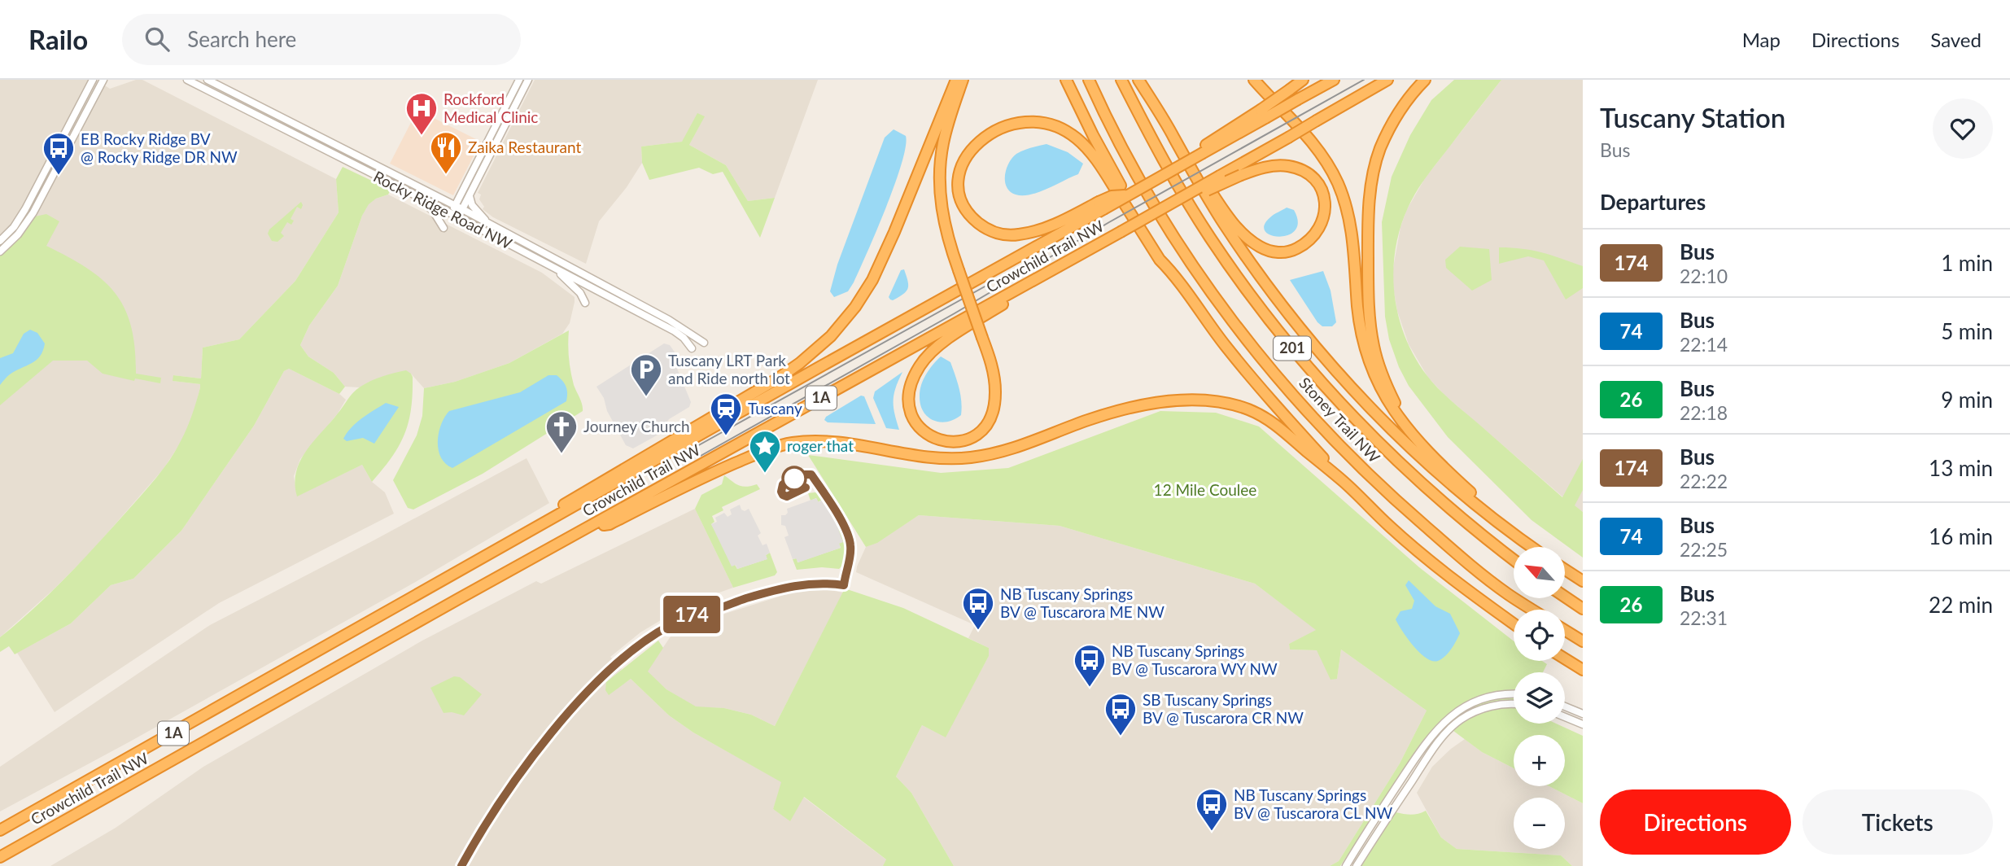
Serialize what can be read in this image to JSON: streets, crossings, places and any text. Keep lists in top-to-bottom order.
{
  "streets": {
    "highway": [
      "Crowchild Trail NW",
      "201",
      "1A",
      "Stoney Trail NW"
    ],
    "street": ["Rocky Ridge Road NW"]
  },
  "parks": ["12 Mile Coulee"],
  "places": {
    "hospital": ["Rockford Medical Clinic"],
    "restaurant": ["Zaika Restaurant"],
    "bus stop": [
      "EB Rocky Ridge BV @ Rocky Ridge DR NW",
      "NB Tuscany Springs BV @ Tuscarora ME NW",
      "NB Tuscany Springs BV @ Tuscarora WY NW",
      "SB Tuscany Springs BV @ Tuscarora CR NW",
      "NB Tuscany Springs BV @ Tuscarora CL NW"
    ],
    "parking": ["Tuscany LRT Park and Ride north lot"],
    "station": ["Tuscany"],
    "church": ["Journey Church"],
    "place": ["roger that"]
  },
  "lines": ["bus line 174"],
  "north": "top left",
  "page": {
    "header": "Railo",
    "search": "Search here",
    "nav": ["Map", "Directions", "Saved"],
    "on_map": "174",
    "heading": [
      ["Tuscany Station", "Bus"],
      "Departures"
    ],
    "list": [
      {
        "mark": "174",
        "name": "Bus",
        "note": "22:10",
        "value": "1 min"
      },
      {
        "mark": "74",
        "name": "Bus",
        "note": "22:14",
        "value": "5 min"
      },
      {
        "mark": "26",
        "name": "Bus",
        "note": "22:18",
        "value": "9 min"
      },
      {
        "mark": "174",
        "name": "Bus",
        "note": "22:22",
        "value": "13 min"
      },
      {
        "mark": "74",
        "name": "Bus",
        "note": "22:25",
        "value": "16 min"
      },
      {
        "mark": "26",
        "name": "Bus",
        "note": "22:31",
        "value": "22 min"
      }
    ],
    "map_buttons": ["+", "−"],
    "buttons": ["Directions", "Tickets"]
  }
}
